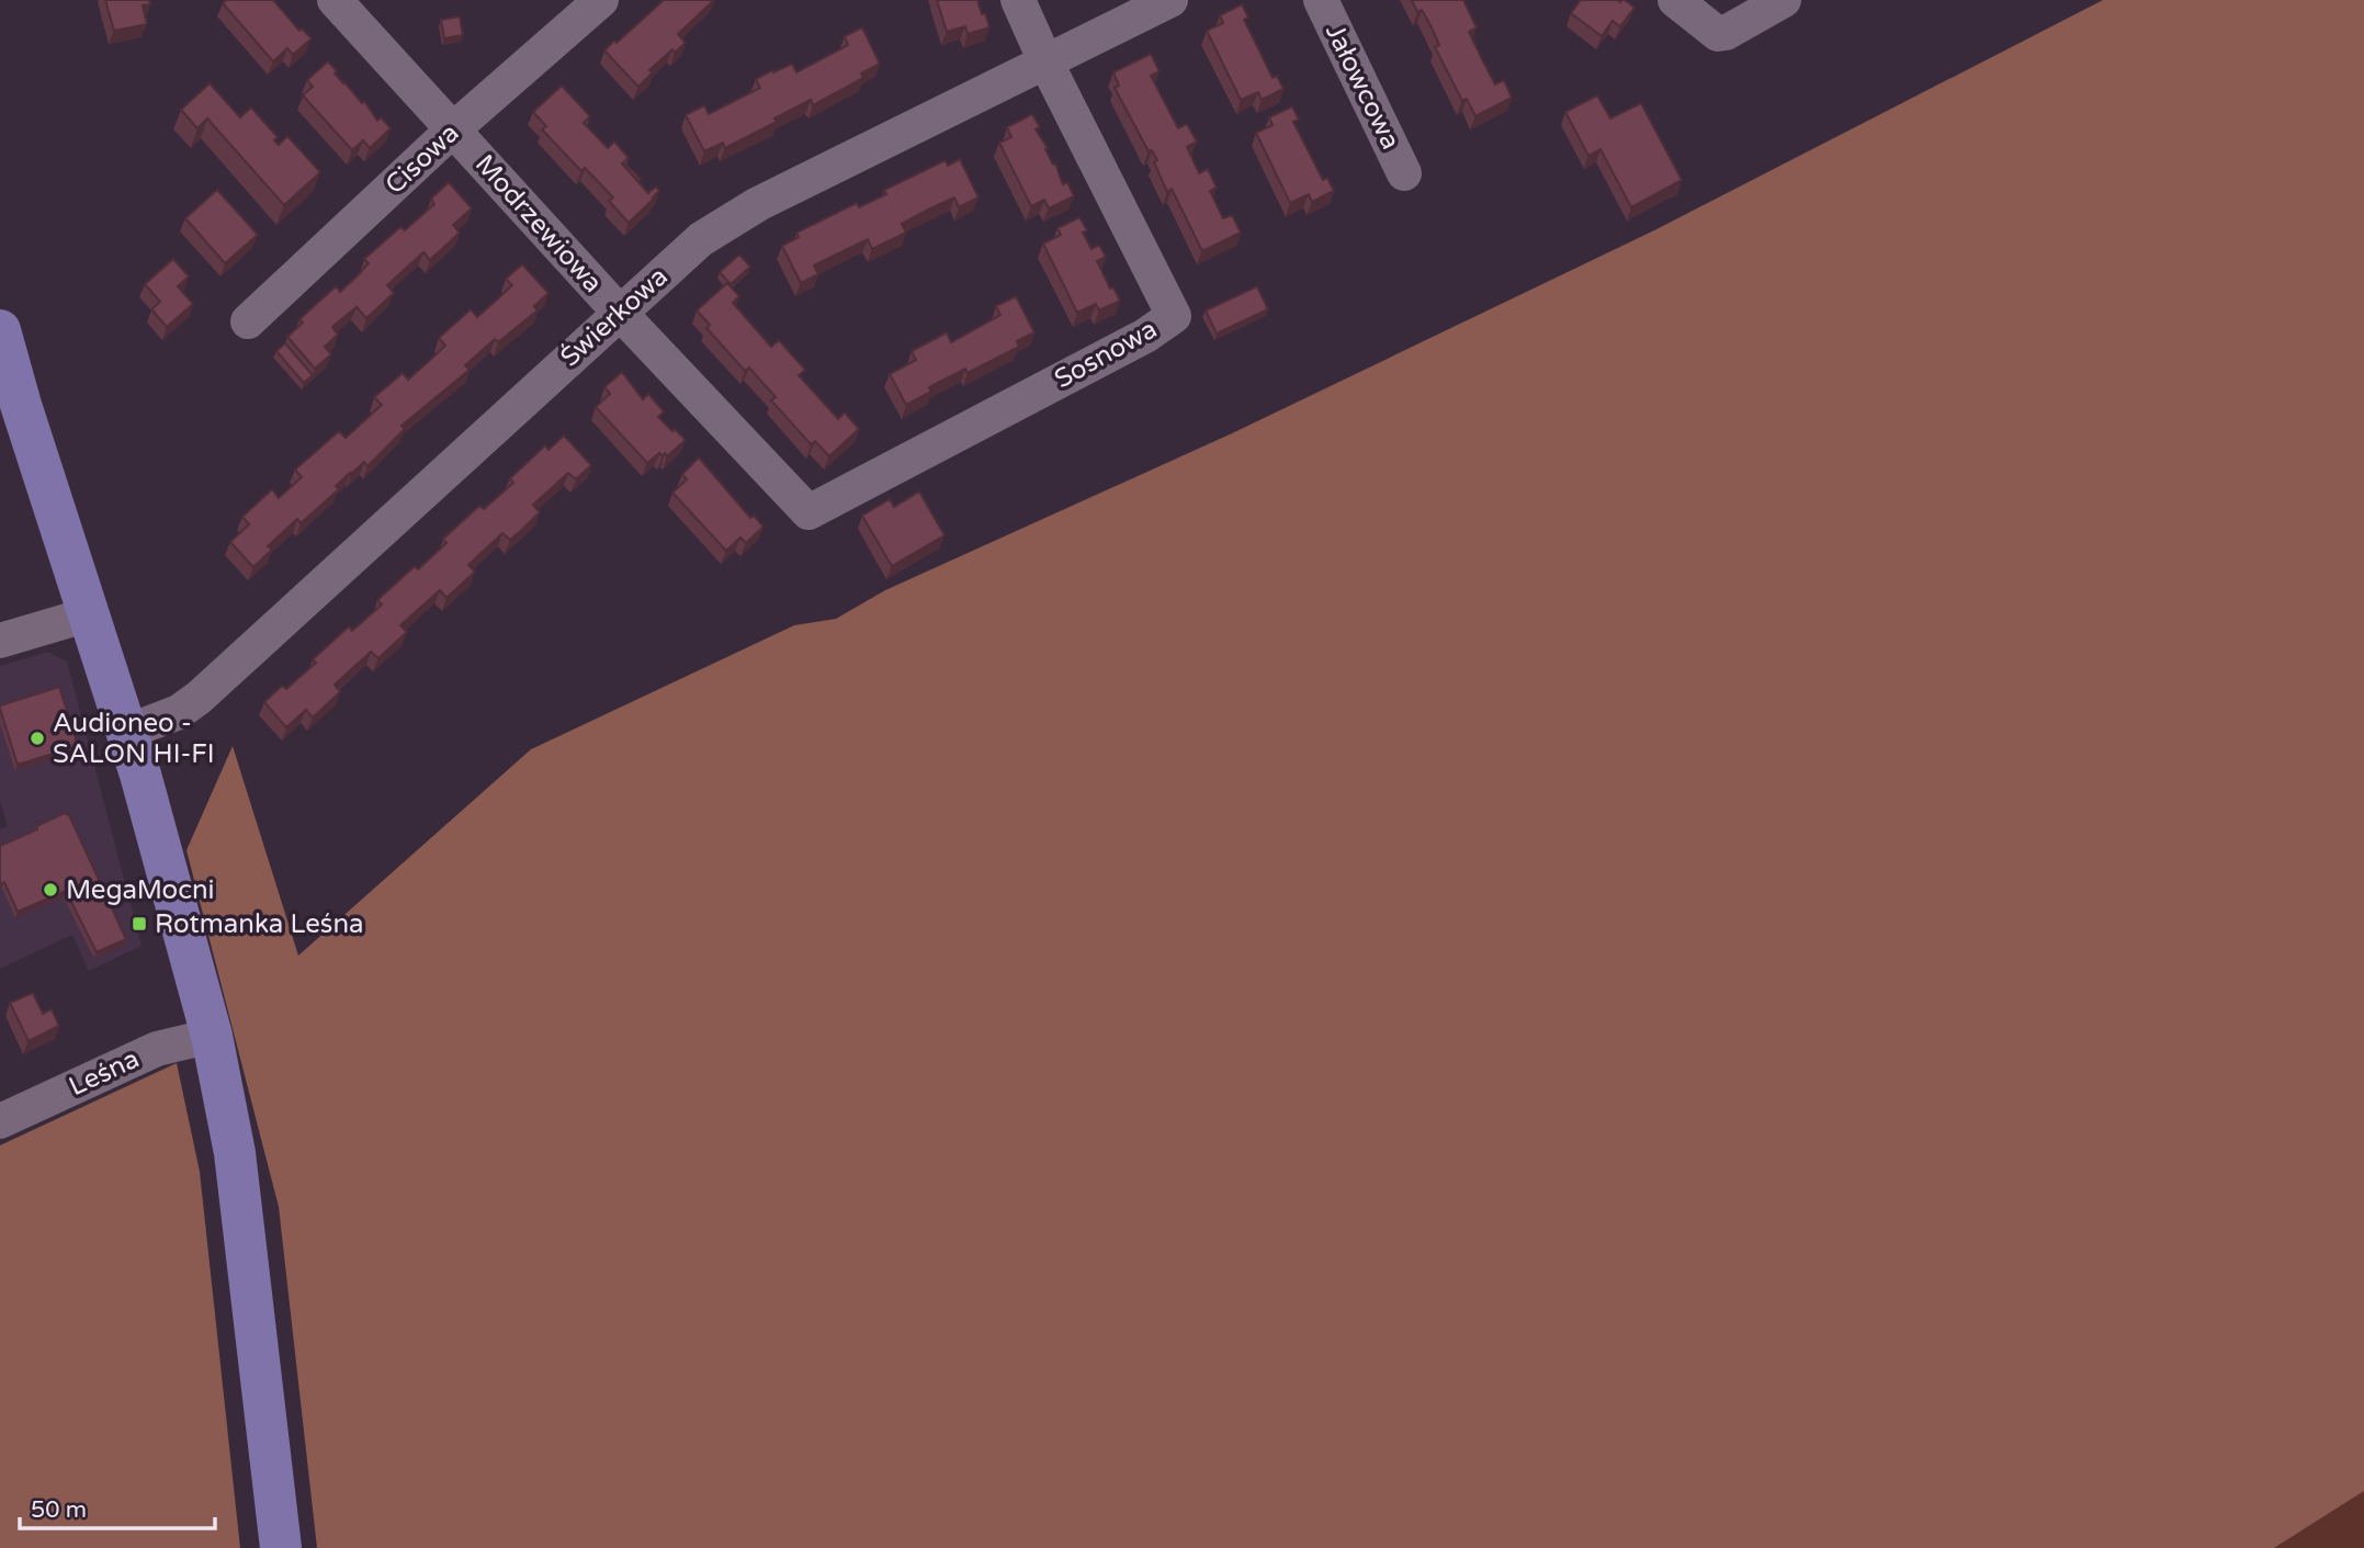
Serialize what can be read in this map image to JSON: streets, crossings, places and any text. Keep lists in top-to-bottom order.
{
  "streets": {
    "street": [
      "Jałowcowa",
      "Cisowa",
      "Modrzewiowa",
      "Świerkowa",
      "Sosnowa",
      "Leśna"
    ]
  },
  "crossings": [
    ["Cisowa", "Modrzewiowa"],
    ["Modrzewiowa", "Świerkowa"],
    ["Modrzewiowa", "Sosnowa"],
    ["Świerkowa", "Sosnowa"]
  ],
  "places": {
    "other": ["Audioneo - SALON HI-FI", "MegaMocni"],
    "transit": ["Rotmanka Leśna"]
  },
  "scale_bar": "50 m"
}
